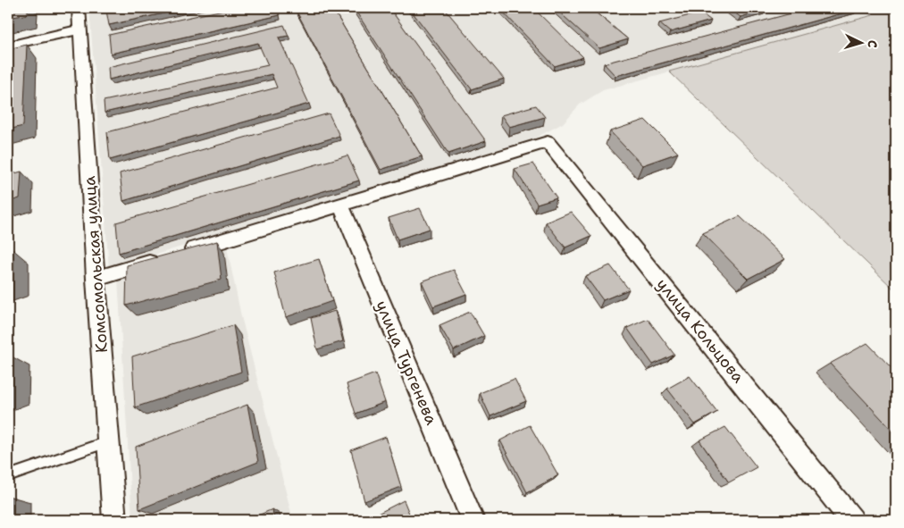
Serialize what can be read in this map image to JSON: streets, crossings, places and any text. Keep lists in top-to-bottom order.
{
  "streets": {
    "street": ["Комсомольская улица", "улица Кольцова", "улица Тургенева"]
  },
  "crossings": [
    ["улица Кольцова", "улица Тургенева"]
  ],
  "north": "right"
}
